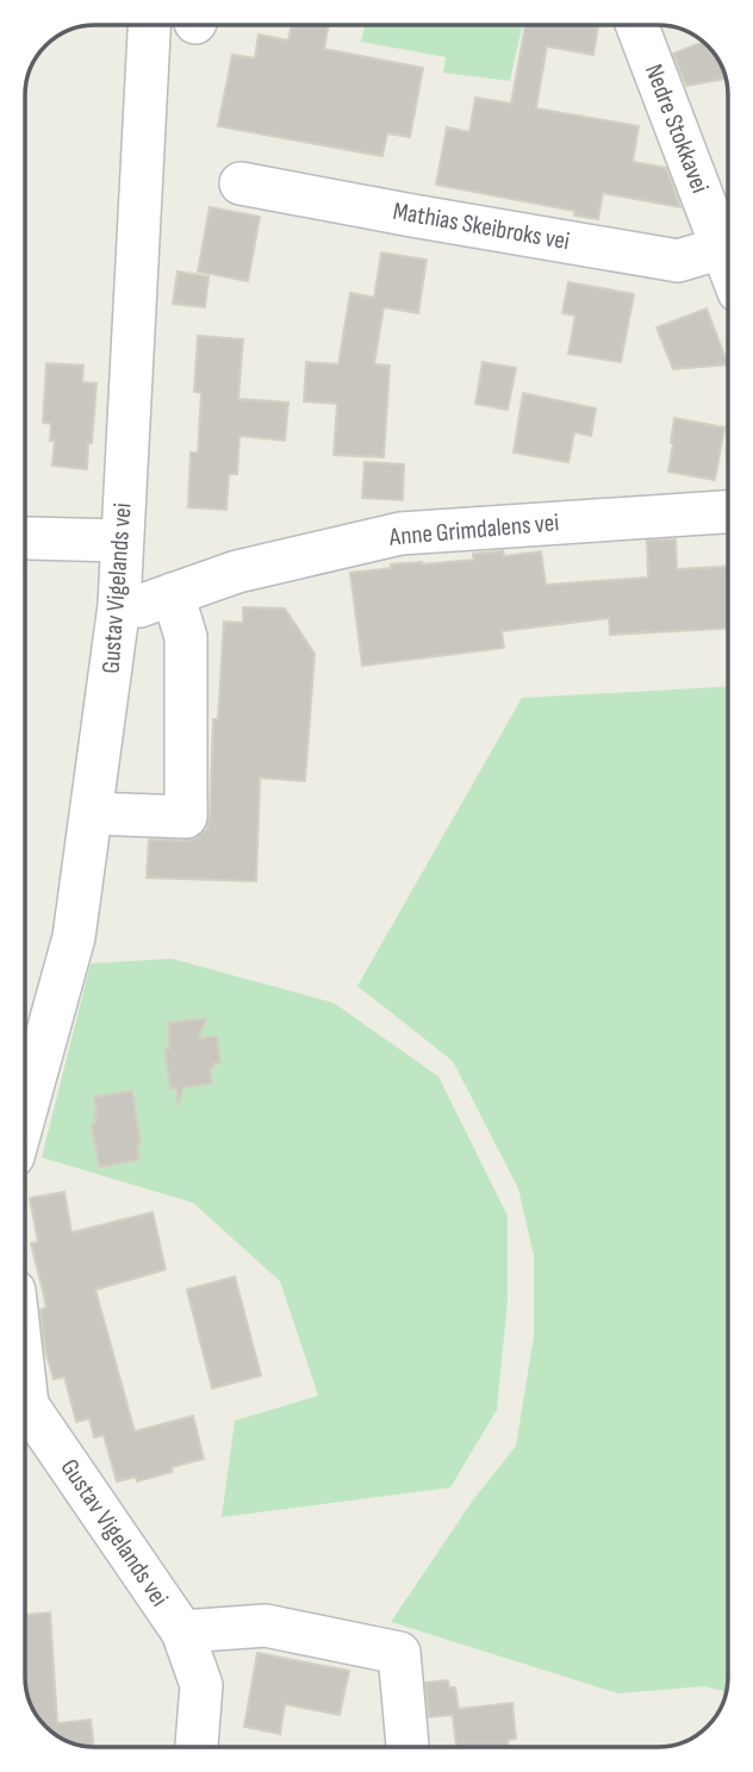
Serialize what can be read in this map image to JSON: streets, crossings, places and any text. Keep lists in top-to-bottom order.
{
  "streets": {
    "street": [
      "Nedre Stokkavei",
      "Mathias Skeibroks vei",
      "Anne Grimdalens vei",
      "Gustav Vigelands vei"
    ]
  },
  "crossings": [
    ["Anne Grimdalens vei", "Gustav Vigelands vei"]
  ]
}
